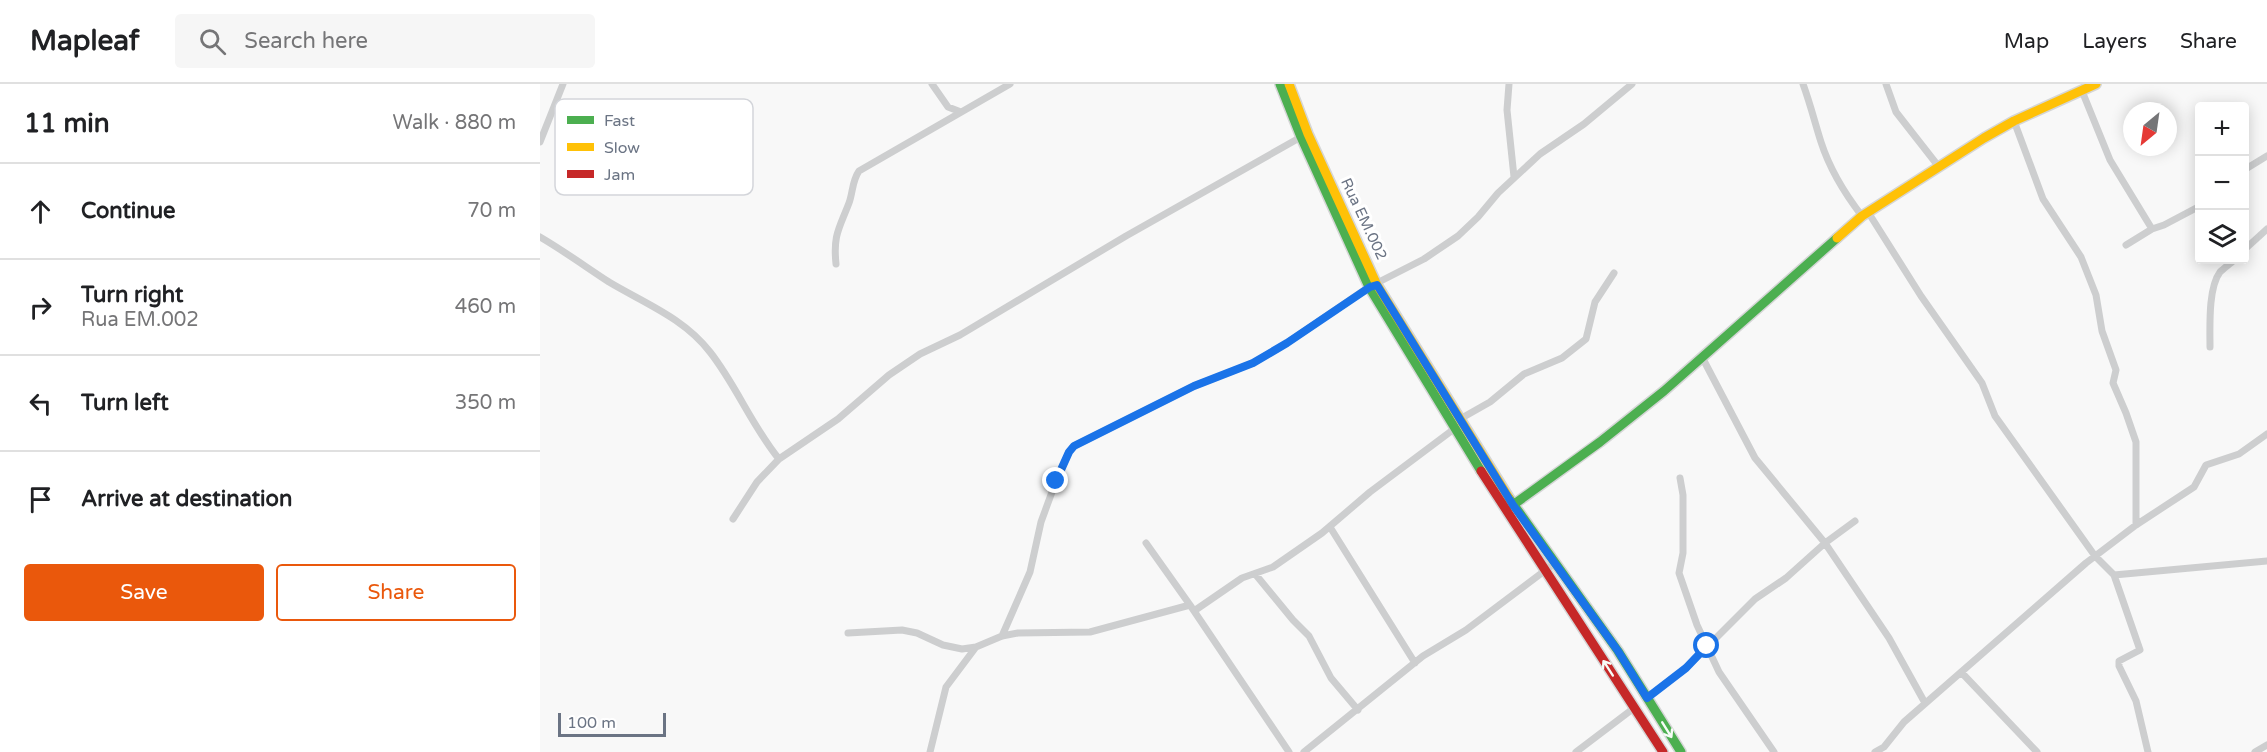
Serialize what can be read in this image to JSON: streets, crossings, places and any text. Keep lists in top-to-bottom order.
{
  "streets": {
    "street": ["Rua EM.002"]
  },
  "legend": ["Fast", "Slow", "Jam"],
  "scale_bar": "100 m",
  "north": "bottom left",
  "page": {
    "header": "Mapleaf",
    "search": "Search here",
    "nav": ["Map", "Layers", "Share"],
    "heading": ["11 min", "Walk · 880 m"],
    "map_buttons": ["+", "−"],
    "list": [
      ["Continue", "70 m"],
      ["Turn right", "Rua EM.002", "460 m"],
      ["Turn left", "350 m"],
      "Arrive at destination"
    ],
    "buttons": ["Save", "Share"],
    "scale": "100 m"
  }
}
